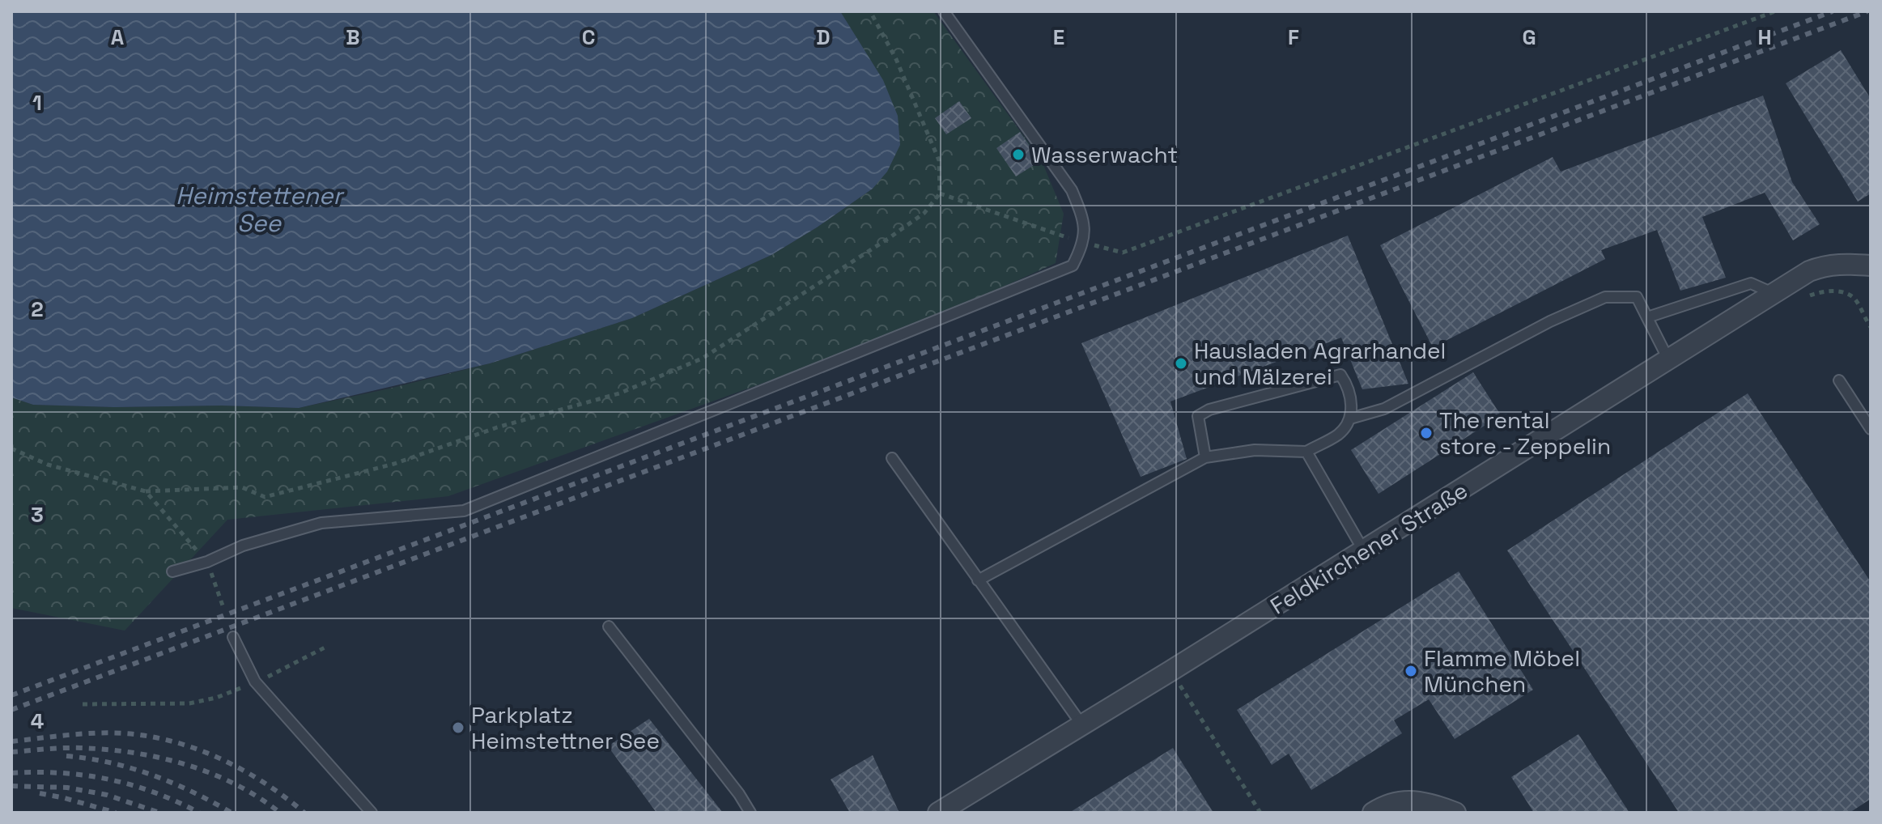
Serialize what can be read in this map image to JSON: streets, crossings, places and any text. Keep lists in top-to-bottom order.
{
  "streets": {
    "street": ["Feldkirchener Straße"]
  },
  "water": ["Heimstettener See"],
  "places": [
    "Wasserwacht",
    "Hausladen Agrarhandel und Mälzerei",
    "The rental store - Zeppelin",
    "Flamme Möbel München",
    "Parkplatz Heimstettner See"
  ],
  "grid": {
    "columns": [
      "A",
      "B",
      "C",
      "D",
      "E",
      "F",
      "G",
      "H"
    ],
    "rows": [
      "1",
      "2",
      "3",
      "4"
    ]
  }
}
